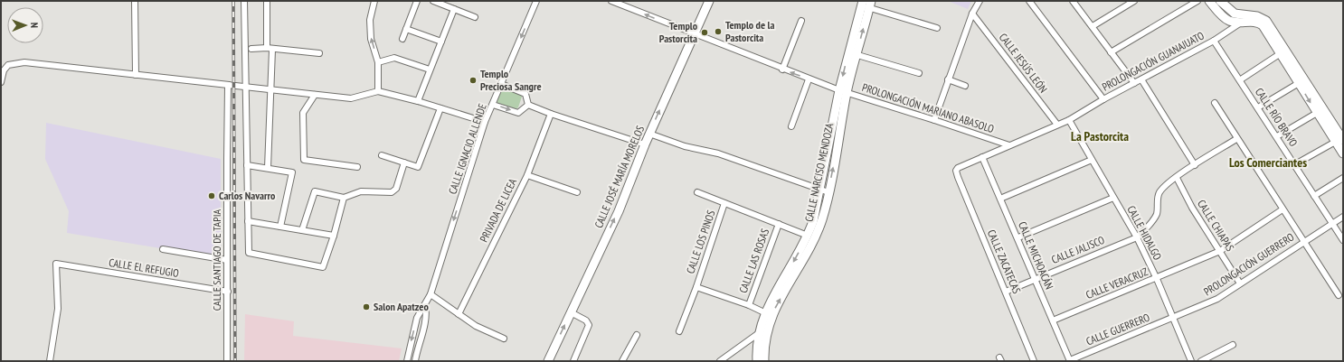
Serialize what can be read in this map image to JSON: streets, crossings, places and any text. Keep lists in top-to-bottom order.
{
  "streets": {
    "street": [
      "PROLONGACIÓN GUANAJUATO",
      "CALLE JESÚS LEÓN",
      "PROLONGACIÓN MARIANO ABASOLO",
      "CALLE RÍO BRAVO",
      "CALLE IGNACIO ALLENDE",
      "CALLE NARCISO MENDOZA",
      "CALLE JOSÉ MARÍA MORELOS",
      "PRIVADA DE LICEA",
      "CALLE CHIAPAS",
      "CALLE HIDALGO",
      "CALLE LOS PINOS",
      "CALLE JALISCO",
      "CALLE MICHOACÁN",
      "CALLE SANTIAGO DE TAPIA",
      "CALLE LAS ROSAS",
      "CALLE ZACATECAS",
      "PROLONGACIÓN GUERRERO",
      "CALLE EL REFUGIO",
      "CALLE VERACRUZ",
      "CALLE GUERRERO"
    ]
  },
  "crossings": [
    ["PROLONGACIÓN GUANAJUATO", "CALLE JESÚS LEÓN"],
    ["PROLONGACIÓN GUANAJUATO", "PROLONGACIÓN MARIANO ABASOLO"],
    ["PROLONGACIÓN GUANAJUATO", "CALLE RÍO BRAVO"],
    ["PROLONGACIÓN GUANAJUATO", "CALLE HIDALGO"],
    ["PROLONGACIÓN GUANAJUATO", "CALLE MICHOACÁN"],
    ["PROLONGACIÓN GUANAJUATO", "CALLE ZACATECAS"],
    ["PROLONGACIÓN MARIANO ABASOLO", "CALLE NARCISO MENDOZA"],
    ["PROLONGACIÓN MARIANO ABASOLO", "CALLE JOSÉ MARÍA MORELOS"],
    ["CALLE RÍO BRAVO", "PROLONGACIÓN GUERRERO"],
    ["CALLE CHIAPAS", "CALLE JALISCO"],
    ["CALLE CHIAPAS", "PROLONGACIÓN GUERRERO"],
    ["CALLE CHIAPAS", "CALLE VERACRUZ"],
    ["CALLE HIDALGO", "CALLE JALISCO"],
    ["CALLE HIDALGO", "PROLONGACIÓN GUERRERO"],
    ["CALLE HIDALGO", "CALLE VERACRUZ"],
    ["CALLE HIDALGO", "CALLE GUERRERO"],
    ["CALLE JALISCO", "CALLE MICHOACÁN"],
    ["CALLE JALISCO", "CALLE ZACATECAS"],
    ["CALLE MICHOACÁN", "CALLE VERACRUZ"],
    ["CALLE MICHOACÁN", "CALLE GUERRERO"],
    ["CALLE SANTIAGO DE TAPIA", "CALLE EL REFUGIO"],
    ["PROLONGACIÓN GUERRERO", "CALLE GUERRERO"]
  ],
  "one_way": ["CALLE IGNACIO ALLENDE", "CALLE JOSÉ MARÍA MORELOS"],
  "districts": ["La Pastorcita", "Los Comerciantes"],
  "places": [
    "Templo de la Pastorcita",
    "Templo Pastorcita",
    "Templo Preciosa Sangre",
    "Carlos Navarro",
    "Salon Apatzeo"
  ],
  "north": "right"
}
